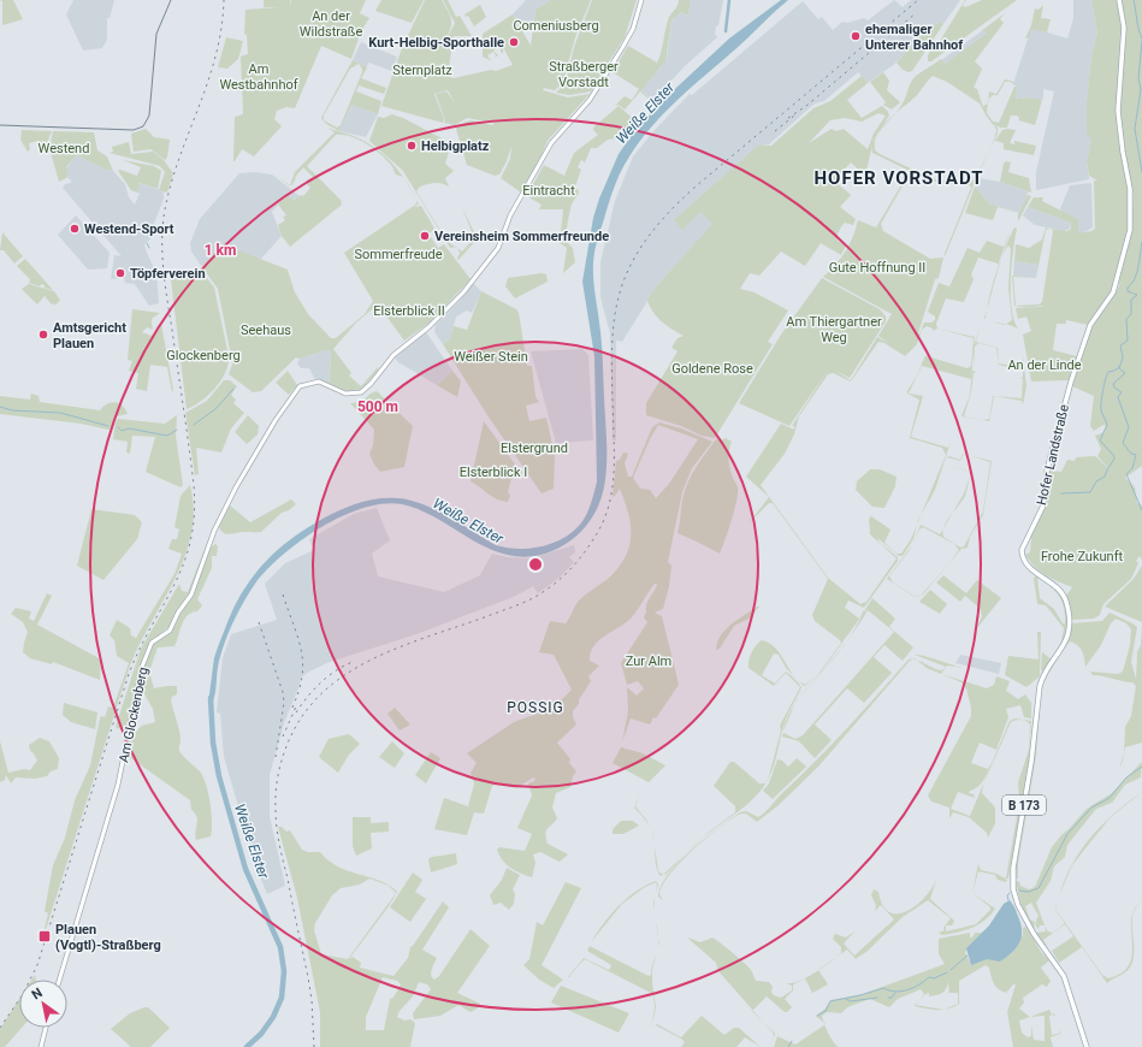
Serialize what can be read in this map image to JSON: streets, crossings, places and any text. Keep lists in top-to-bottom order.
{
  "streets": {
    "main road": ["Hofer Landstraße", "Am Glockenberg", "B 173"]
  },
  "districts": ["HOFER VORSTADT", "POSSIG"],
  "water": ["Weiße Elster"],
  "parks": [
    "An der Wildstraße",
    "Comeniusberg",
    "Straßberger Vorstadt",
    "Am Westbahnhof",
    "Sternplatz",
    "Westend",
    "Eintracht",
    "Sommerfreude",
    "Gute Hoffnung II",
    "Elsterblick II",
    "Am Thiergartner Weg",
    "Seehaus",
    "Glockenberg",
    "Weißer Stein",
    "An der Linde",
    "Goldene Rose",
    "Elstergrund",
    "Elsterblick I",
    "Frohe Zukunft",
    "Zur Alm"
  ],
  "places": {
    "other": [
      "ehemaliger Unterer Bahnhof",
      "Kurt-Helbig-Sporthalle",
      "Helbigplatz",
      "Westend-Sport",
      "Vereinsheim Sommerfreunde",
      "Töpferverein",
      "Amtsgericht Plauen"
    ],
    "transit": ["Plauen (Vogtl)-Straßberg"]
  },
  "north": "top left",
  "rings": ["1 km", "500 m"]
}
